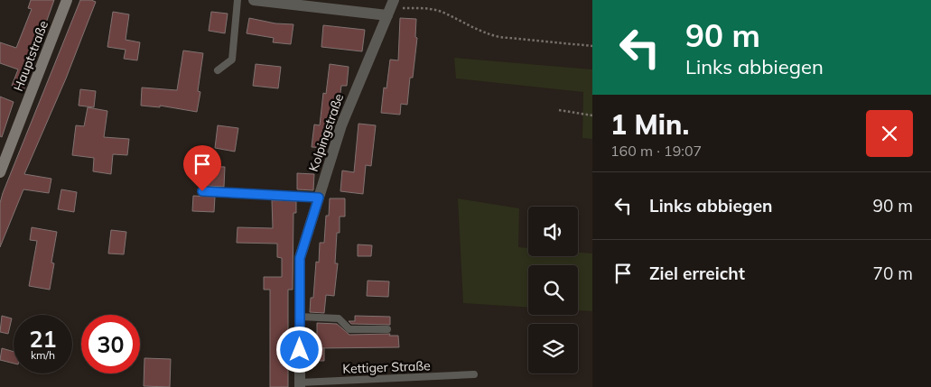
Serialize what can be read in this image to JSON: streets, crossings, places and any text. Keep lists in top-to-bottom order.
{
  "streets": {
    "main road": ["Hauptstraße"],
    "street": ["Kolpingstraße"],
    "lane": ["Kettiger Straße"]
  },
  "crossings": [
    ["Kolpingstraße", "Kettiger Straße"]
  ],
  "page": {
    "turn": ["90 m", "Links abbiegen"],
    "heading": ["1 Min.", "160 m · 19:07"],
    "list": [
      {
        "name": "Links abbiegen",
        "value": "90 m"
      },
      {
        "name": "Ziel erreicht",
        "value": "70 m"
      }
    ],
    "speed": "21 km/h",
    "limit": "30"
  }
}
